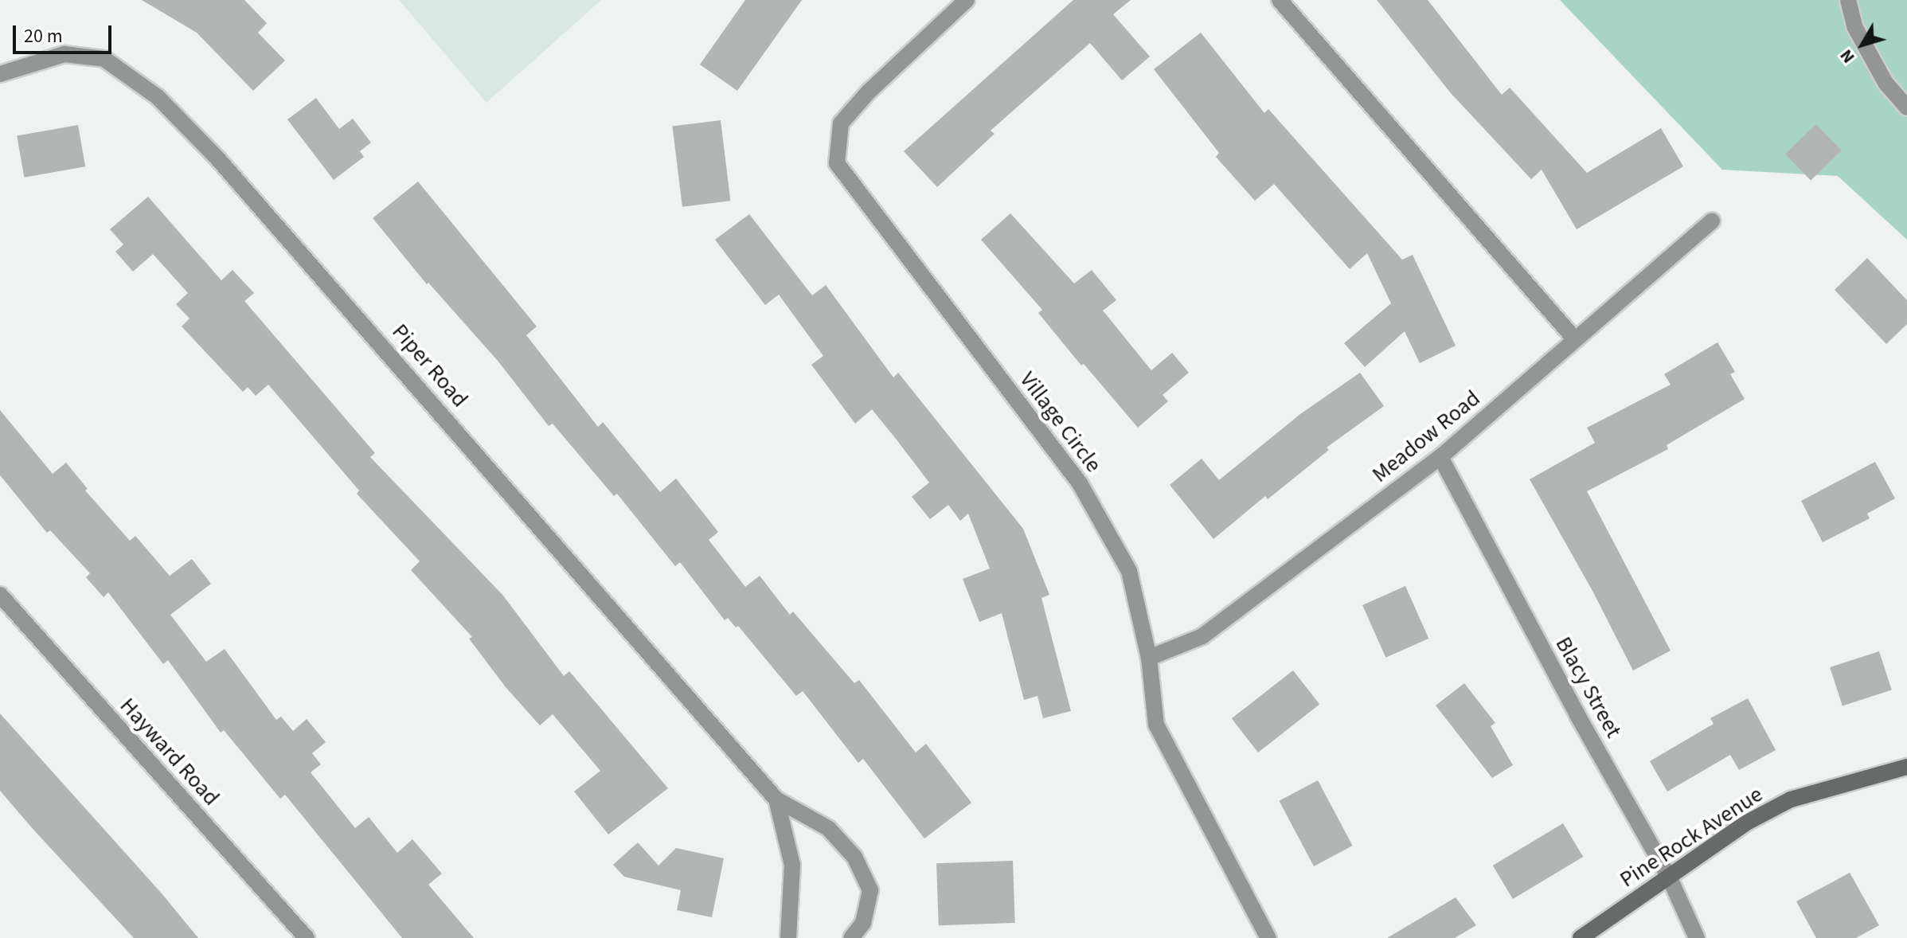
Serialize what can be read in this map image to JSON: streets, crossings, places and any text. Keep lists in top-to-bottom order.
{
  "streets": {
    "street": [
      "Piper Road",
      "Village Circle",
      "Meadow Road",
      "Blacy Street",
      "Hayward Road",
      "Pine Rock Avenue"
    ]
  },
  "crossings": [
    ["Village Circle", "Meadow Road"],
    ["Meadow Road", "Blacy Street"],
    ["Blacy Street", "Pine Rock Avenue"]
  ],
  "scale_bar": "20 m",
  "north": "bottom left"
}
